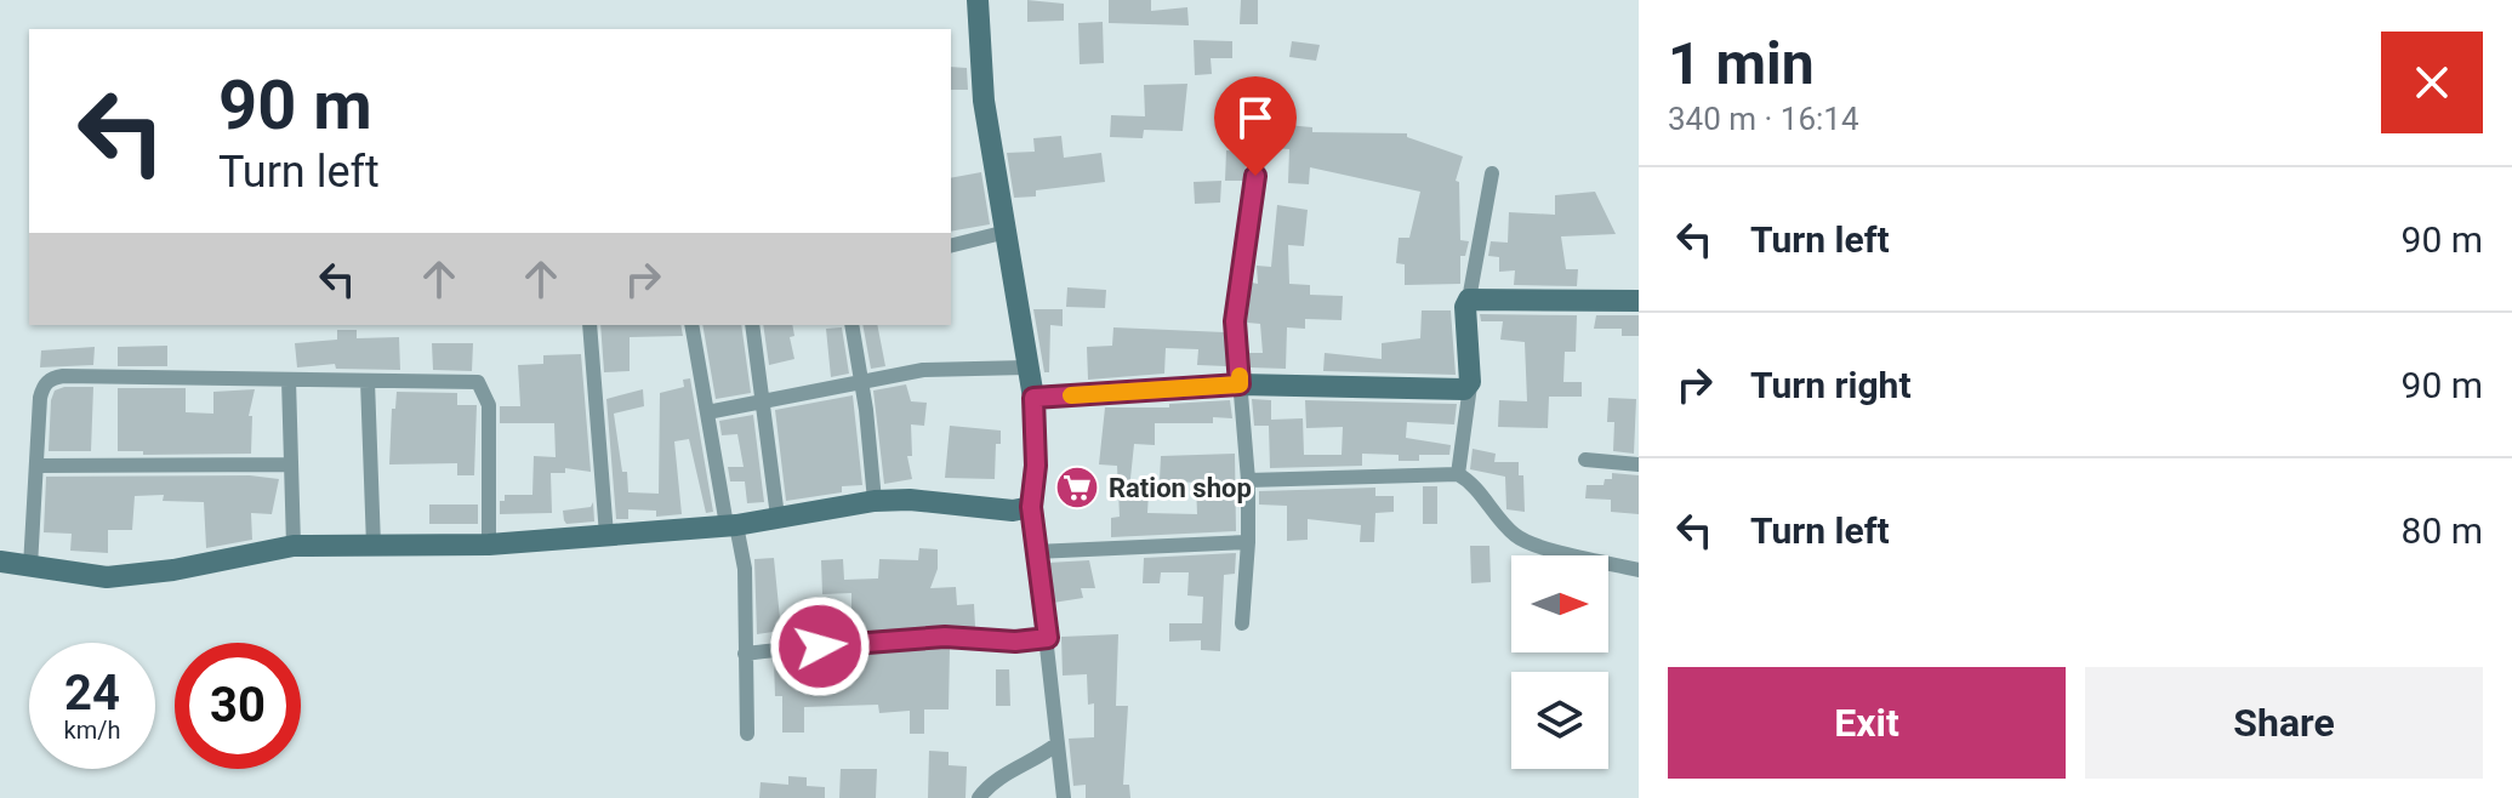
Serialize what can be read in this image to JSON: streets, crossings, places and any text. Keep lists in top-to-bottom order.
{
  "places": {
    "supermarket": ["Ration shop"]
  },
  "north": "right",
  "page": {
    "heading": ["1 min", "340 m · 16:14"],
    "turn": ["90 m", "Turn left"],
    "list": [
      {
        "name": "Turn left",
        "value": "90 m"
      },
      {
        "name": "Turn right",
        "value": "90 m"
      },
      {
        "name": "Turn left",
        "value": "80 m"
      }
    ],
    "speed": "24 km/h",
    "limit": "30",
    "buttons": ["Exit", "Share"]
  }
}
